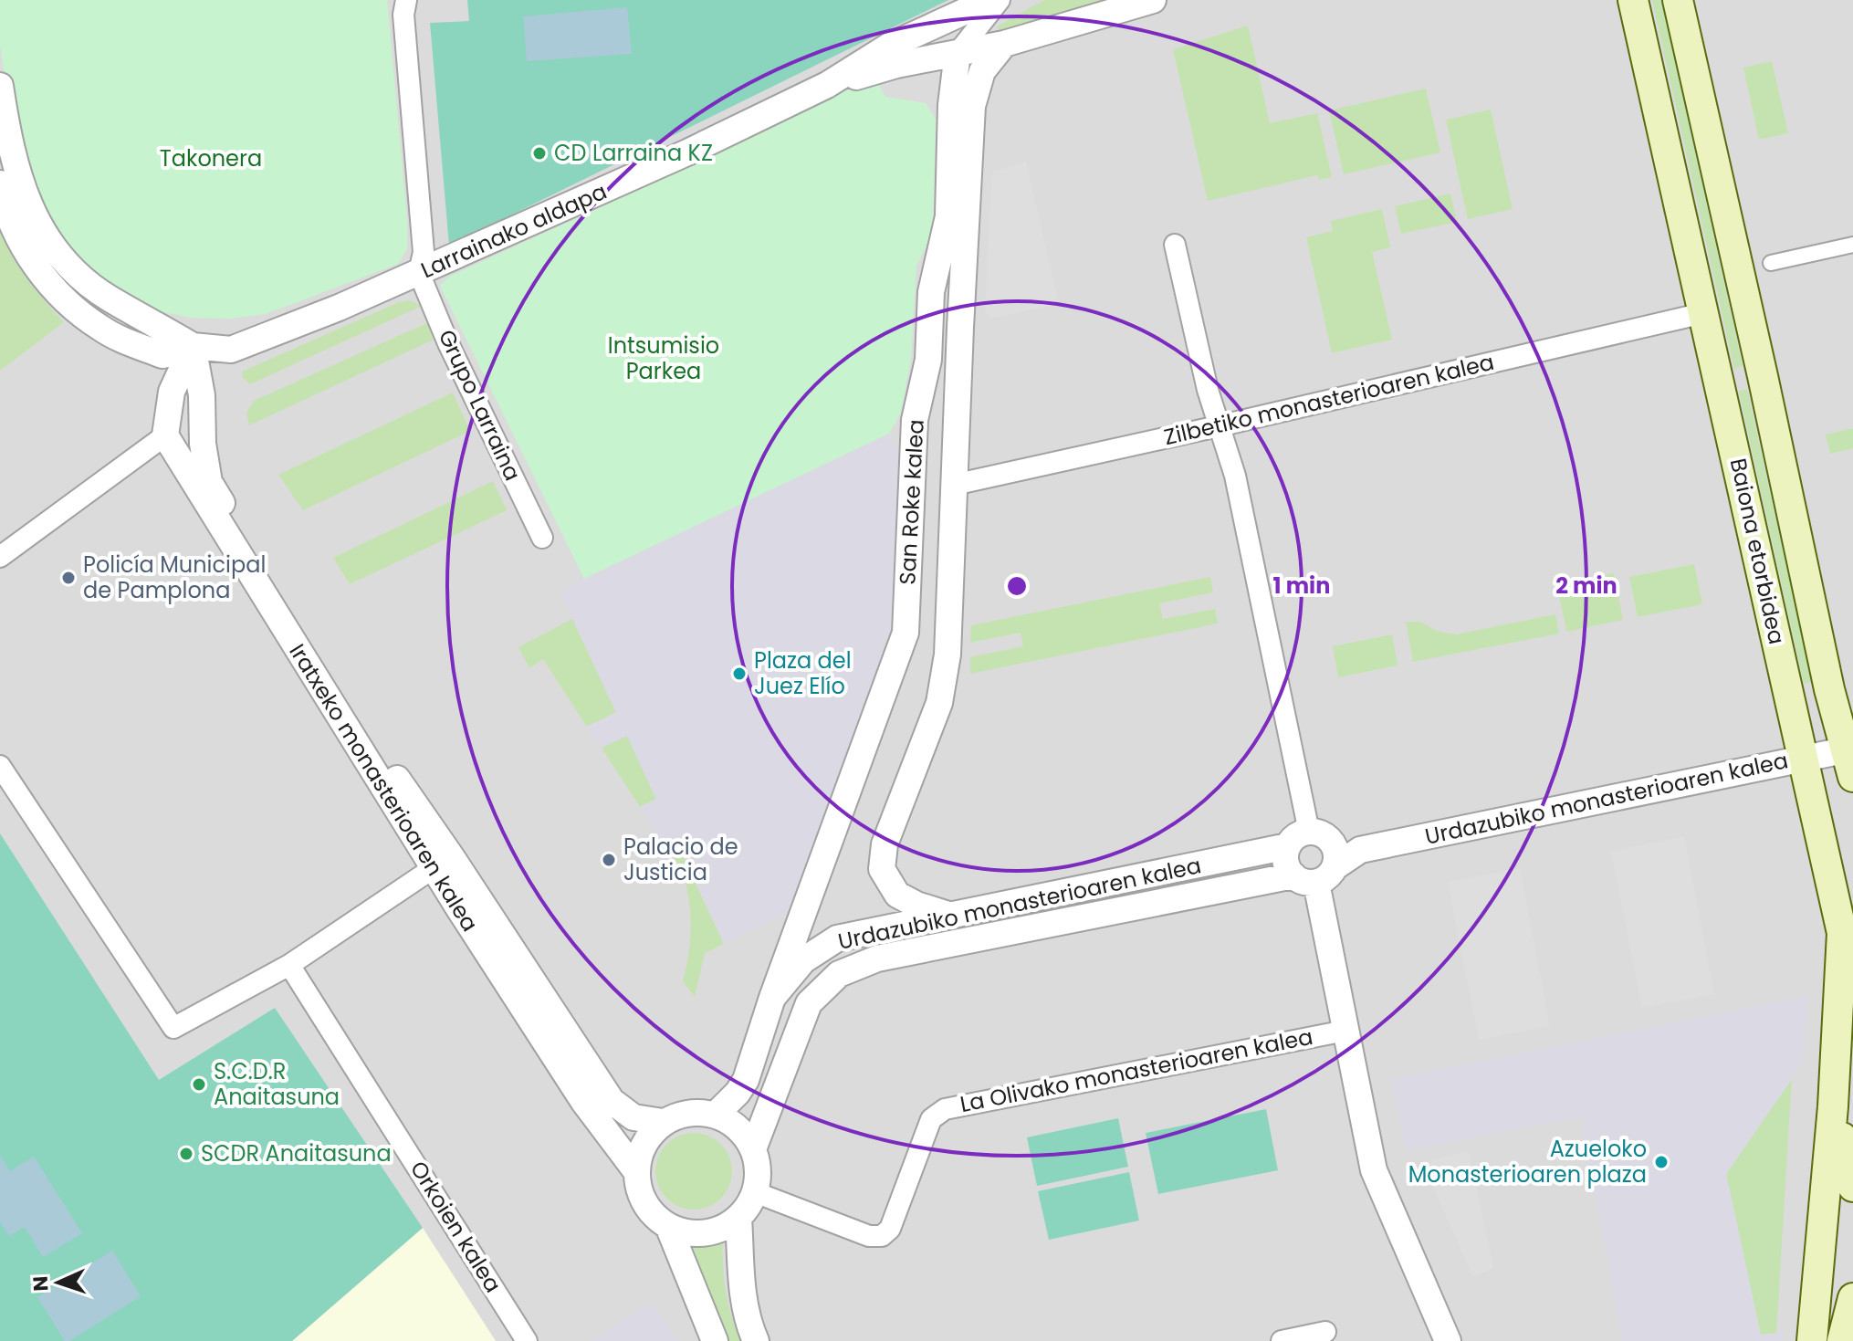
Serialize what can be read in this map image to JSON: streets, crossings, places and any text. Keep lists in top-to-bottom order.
{
  "streets": {
    "main road": ["Baiona etorbidea"],
    "street": [
      "Larrainako aldapa",
      "Zilbetiko monasterioaren kalea",
      "Grupo Larraina",
      "San Roke kalea",
      "Iratxeko monasterioaren kalea",
      "Urdazubiko monasterioaren kalea",
      "La Olivako monasterioaren kalea",
      "Orkoien kalea"
    ]
  },
  "crossings": [
    ["Larrainako aldapa", "Grupo Larraina"],
    ["Larrainako aldapa", "San Roke kalea"],
    ["Larrainako aldapa", "Iratxeko monasterioaren kalea"],
    ["Zilbetiko monasterioaren kalea", "San Roke kalea"],
    ["Zilbetiko monasterioaren kalea", "Baiona etorbidea"],
    ["San Roke kalea", "Urdazubiko monasterioaren kalea"],
    ["Baiona etorbidea", "Urdazubiko monasterioaren kalea"],
    ["Iratxeko monasterioaren kalea", "Urdazubiko monasterioaren kalea"],
    ["Iratxeko monasterioaren kalea", "La Olivako monasterioaren kalea"],
    ["Urdazubiko monasterioaren kalea", "La Olivako monasterioaren kalea"]
  ],
  "parks": ["Takonera", "Intsumisio Parkea"],
  "places": [
    "CD Larraina KZ",
    "Policía Municipal de Pamplona",
    "Plaza del Juez Elío",
    "Palacio de Justicia",
    "S.C.D.R Anaitasuna",
    "SCDR Anaitasuna",
    "Azueloko Monasterioaren plaza"
  ],
  "north": "left",
  "rings": ["1 min", "2 min"]
}
